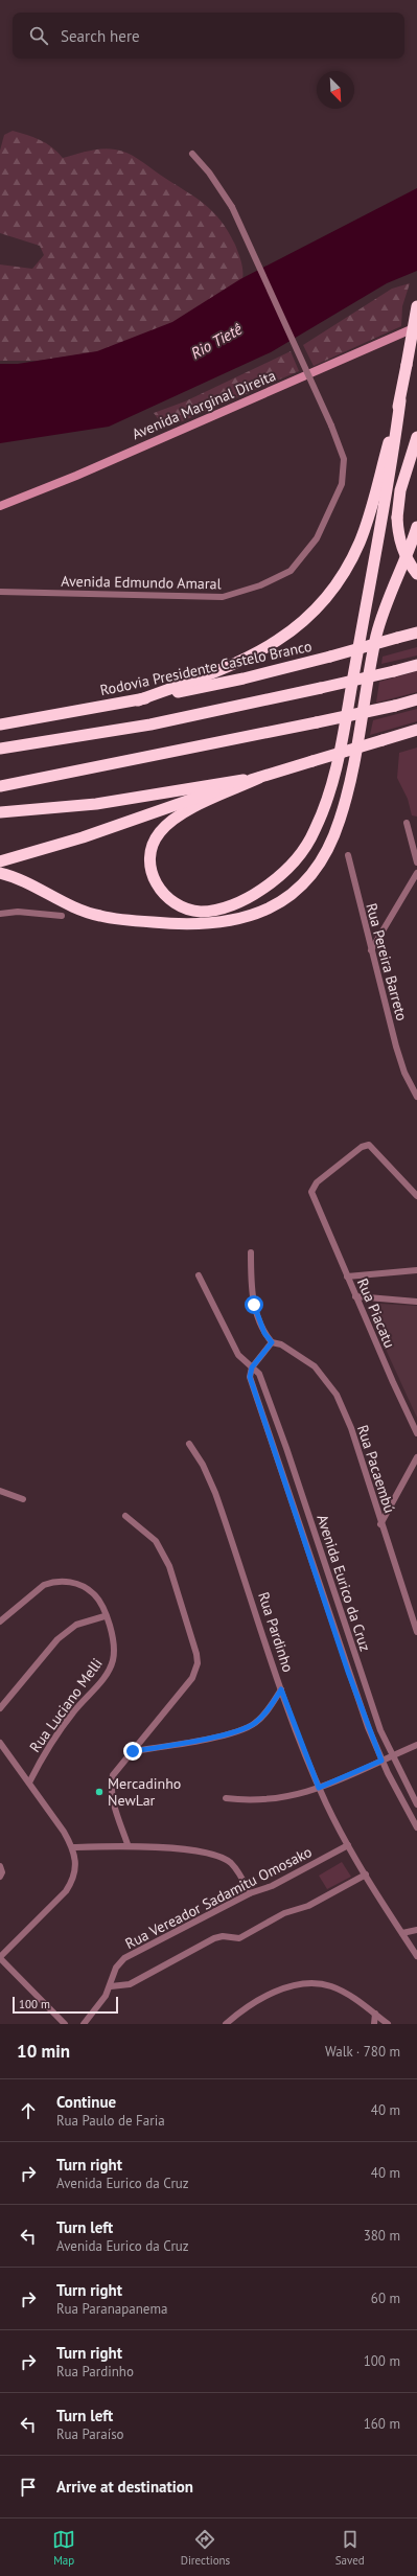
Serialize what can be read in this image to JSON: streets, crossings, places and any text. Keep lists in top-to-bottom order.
{
  "streets": {
    "highway": ["Rodovia Presidente Castelo Branco"],
    "main road": ["Avenida Marginal Direita"],
    "street": [
      "Avenida Edmundo Amaral",
      "Rua Pereira Barreto",
      "Rua Piacatu",
      "Rua Pacaembú",
      "Avenida Eurico da Cruz",
      "Rua Pardinho",
      "Rua Luciano Melli",
      "Rua Vereador Sadamitu Omosako"
    ]
  },
  "crossings": [
    ["Rua Pardinho", "Rua Vereador Sadamitu Omosako"]
  ],
  "water": ["Rio Tietê"],
  "places": ["Mercadinho NewLar"],
  "scale_bar": "100 m",
  "north": "bottom right",
  "page": {
    "search": "Search here",
    "scale": "100 m",
    "heading": ["10 min", "Walk · 780 m"],
    "list": [
      ["Continue", "Rua Paulo de Faria", "40 m"],
      ["Turn right", "Avenida Eurico da Cruz", "40 m"],
      ["Turn left", "Avenida Eurico da Cruz", "380 m"],
      ["Turn right", "Rua Paranapanema", "60 m"],
      ["Turn right", "Rua Pardinho", "100 m"],
      ["Turn left", "Rua Paraíso", "160 m"],
      "Arrive at destination"
    ],
    "nav": ["Map", "Directions", "Saved"]
  }
}
